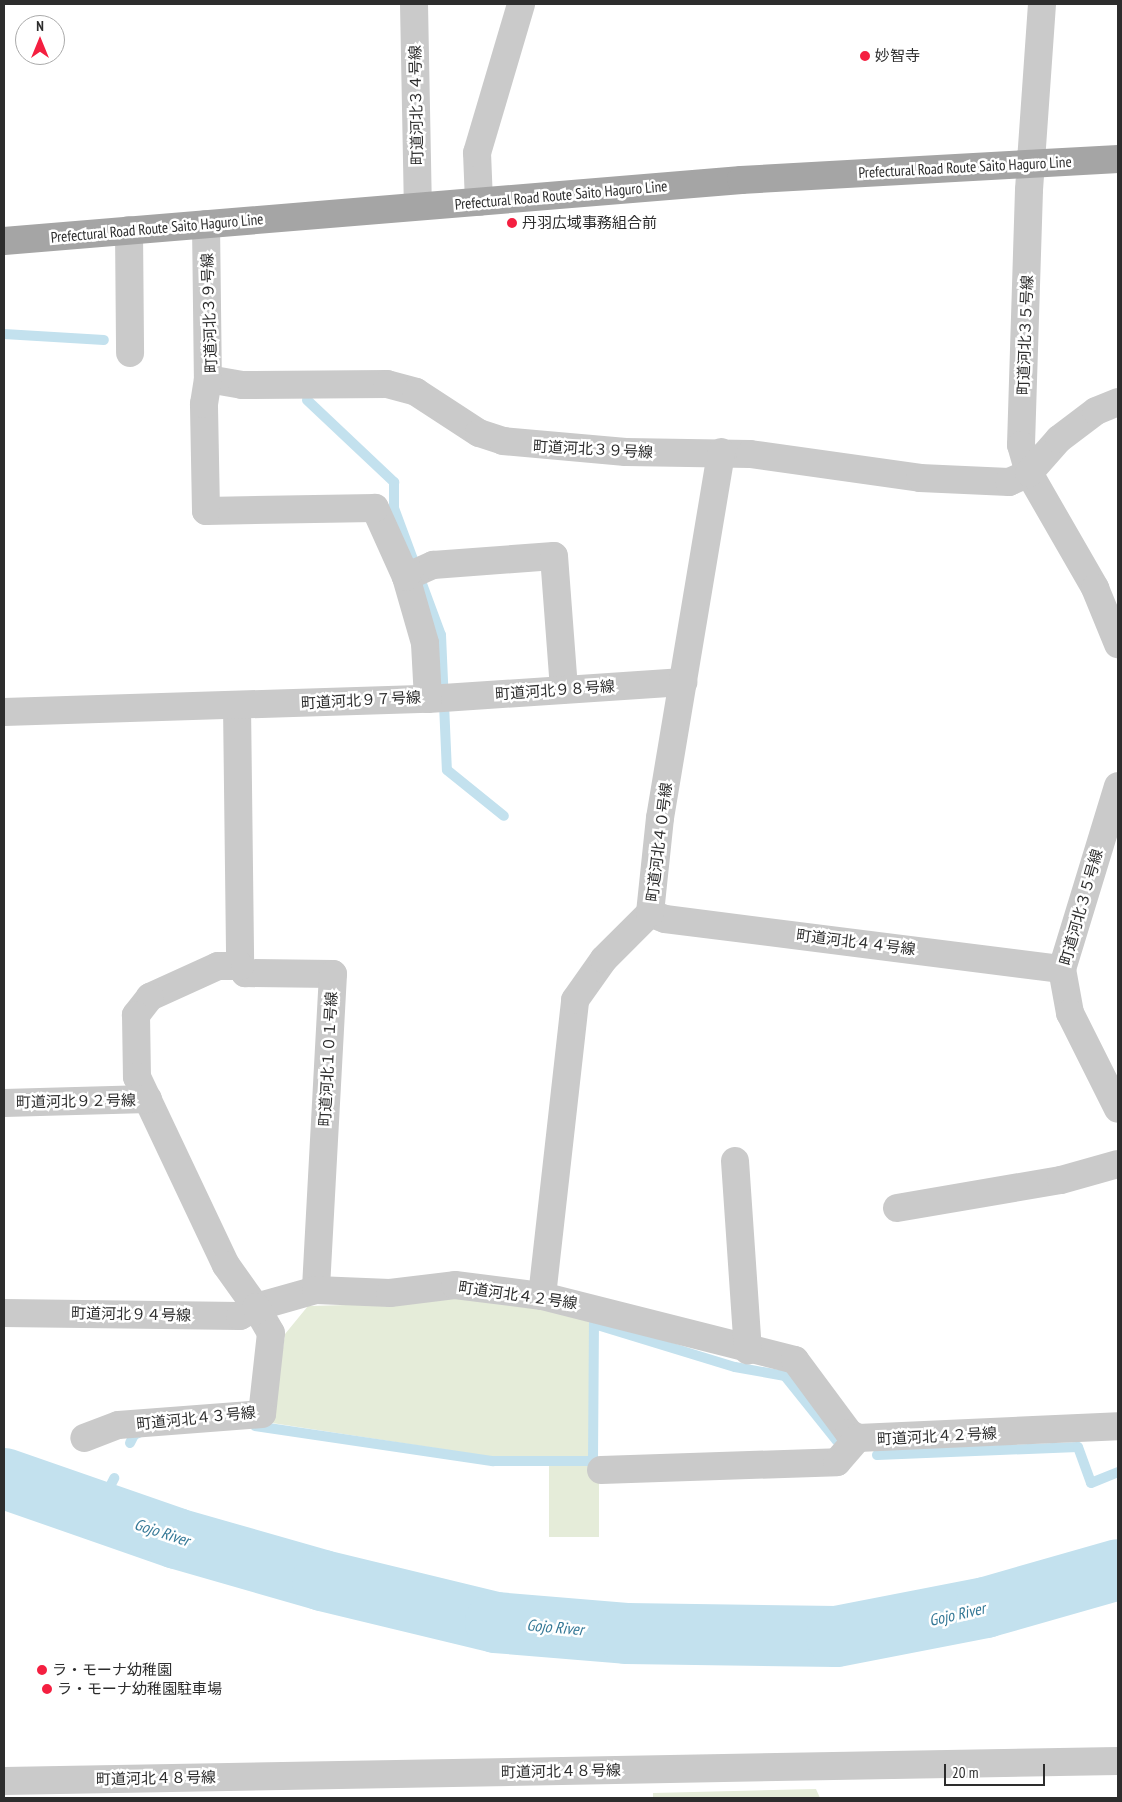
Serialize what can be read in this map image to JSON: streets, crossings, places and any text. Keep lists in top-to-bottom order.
{
  "streets": {
    "main road": ["Prefectural Road Route Saito Haguro Line"],
    "street": [
      "町道河北３４号線",
      "町道河北３９号線",
      "町道河北３５号線",
      "町道河北９８号線",
      "町道河北９７号線",
      "町道河北４０号線",
      "町道河北４４号線",
      "町道河北１０１号線",
      "町道河北９２号線",
      "町道河北４２号線",
      "町道河北９４号線",
      "町道河北４３号線",
      "町道河北４８号線"
    ]
  },
  "crossings": [
    ["町道河北３４号線", "Prefectural Road Route Saito Haguro Line"],
    ["Prefectural Road Route Saito Haguro Line", "町道河北３９号線"],
    ["Prefectural Road Route Saito Haguro Line", "町道河北３５号線"],
    ["町道河北３９号線", "町道河北３５号線"],
    ["町道河北３９号線", "町道河北９７号線"],
    ["町道河北３９号線", "町道河北４０号線"],
    ["町道河北３５号線", "町道河北４４号線"],
    ["町道河北９８号線", "町道河北９７号線"],
    ["町道河北９８号線", "町道河北４０号線"],
    ["町道河北４０号線", "町道河北４４号線"],
    ["町道河北４０号線", "町道河北４２号線"],
    ["町道河北１０１号線", "町道河北４２号線"],
    ["町道河北４２号線", "町道河北９４号線"],
    ["町道河北４２号線", "町道河北４３号線"],
    ["町道河北９４号線", "町道河北４３号線"]
  ],
  "water": ["Gojo River"],
  "places": [
    "妙智寺",
    "丹羽広域事務組合前",
    "ラ・モーナ幼稚園",
    "ラ・モーナ幼稚園駐車場"
  ],
  "scale_bar": "20 m",
  "north": "top"
}
